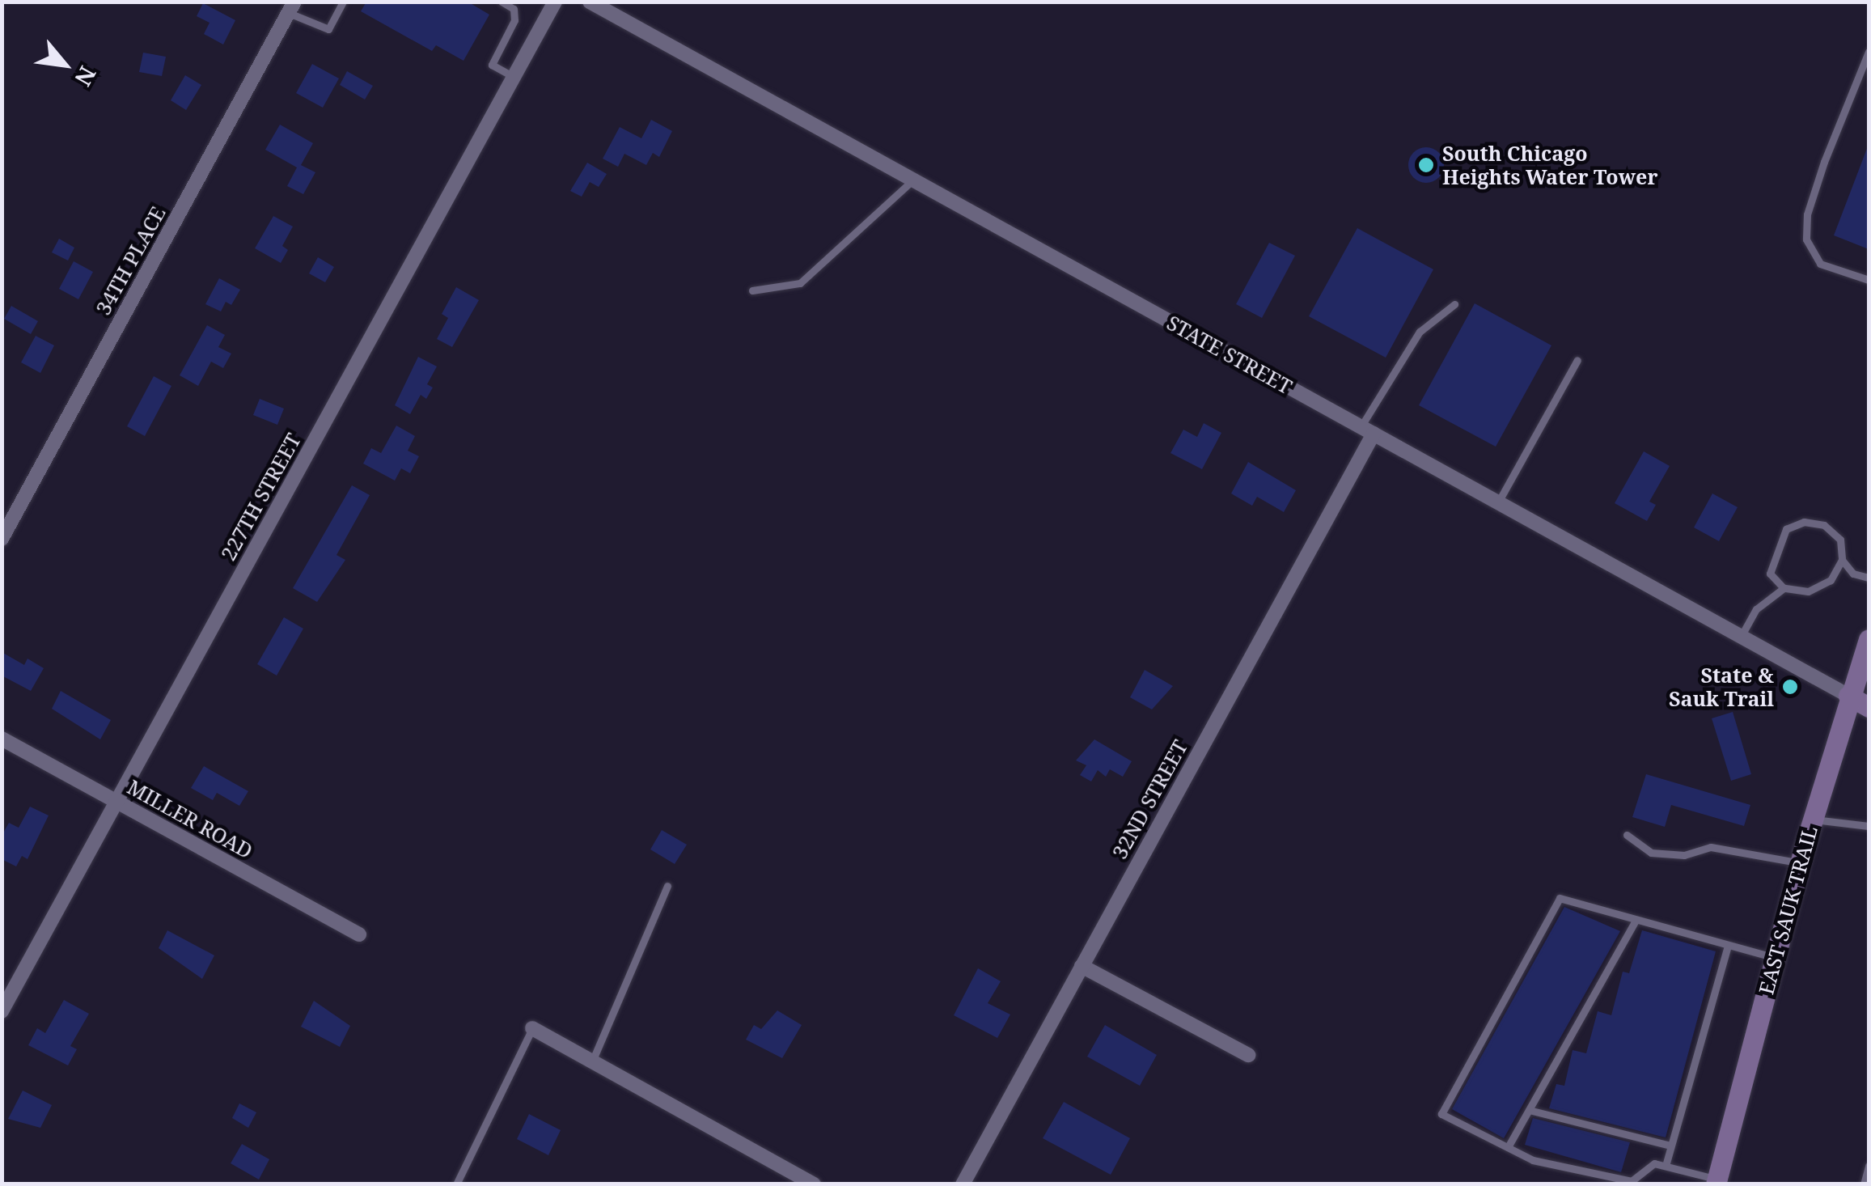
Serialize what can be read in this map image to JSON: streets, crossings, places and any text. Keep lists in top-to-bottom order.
{
  "streets": {
    "main road": ["STATE STREET", "EAST SAUK TRAIL"],
    "street": [
      "34TH PLACE",
      "227TH STREET",
      "32ND STREET",
      "MILLER ROAD"
    ]
  },
  "crossings": [
    ["STATE STREET", "32ND STREET"],
    ["STATE STREET", "EAST SAUK TRAIL"],
    ["227TH STREET", "MILLER ROAD"]
  ],
  "places": ["South Chicago Heights Water Tower", "State & Sauk Trail"],
  "north": "bottom right"
}
